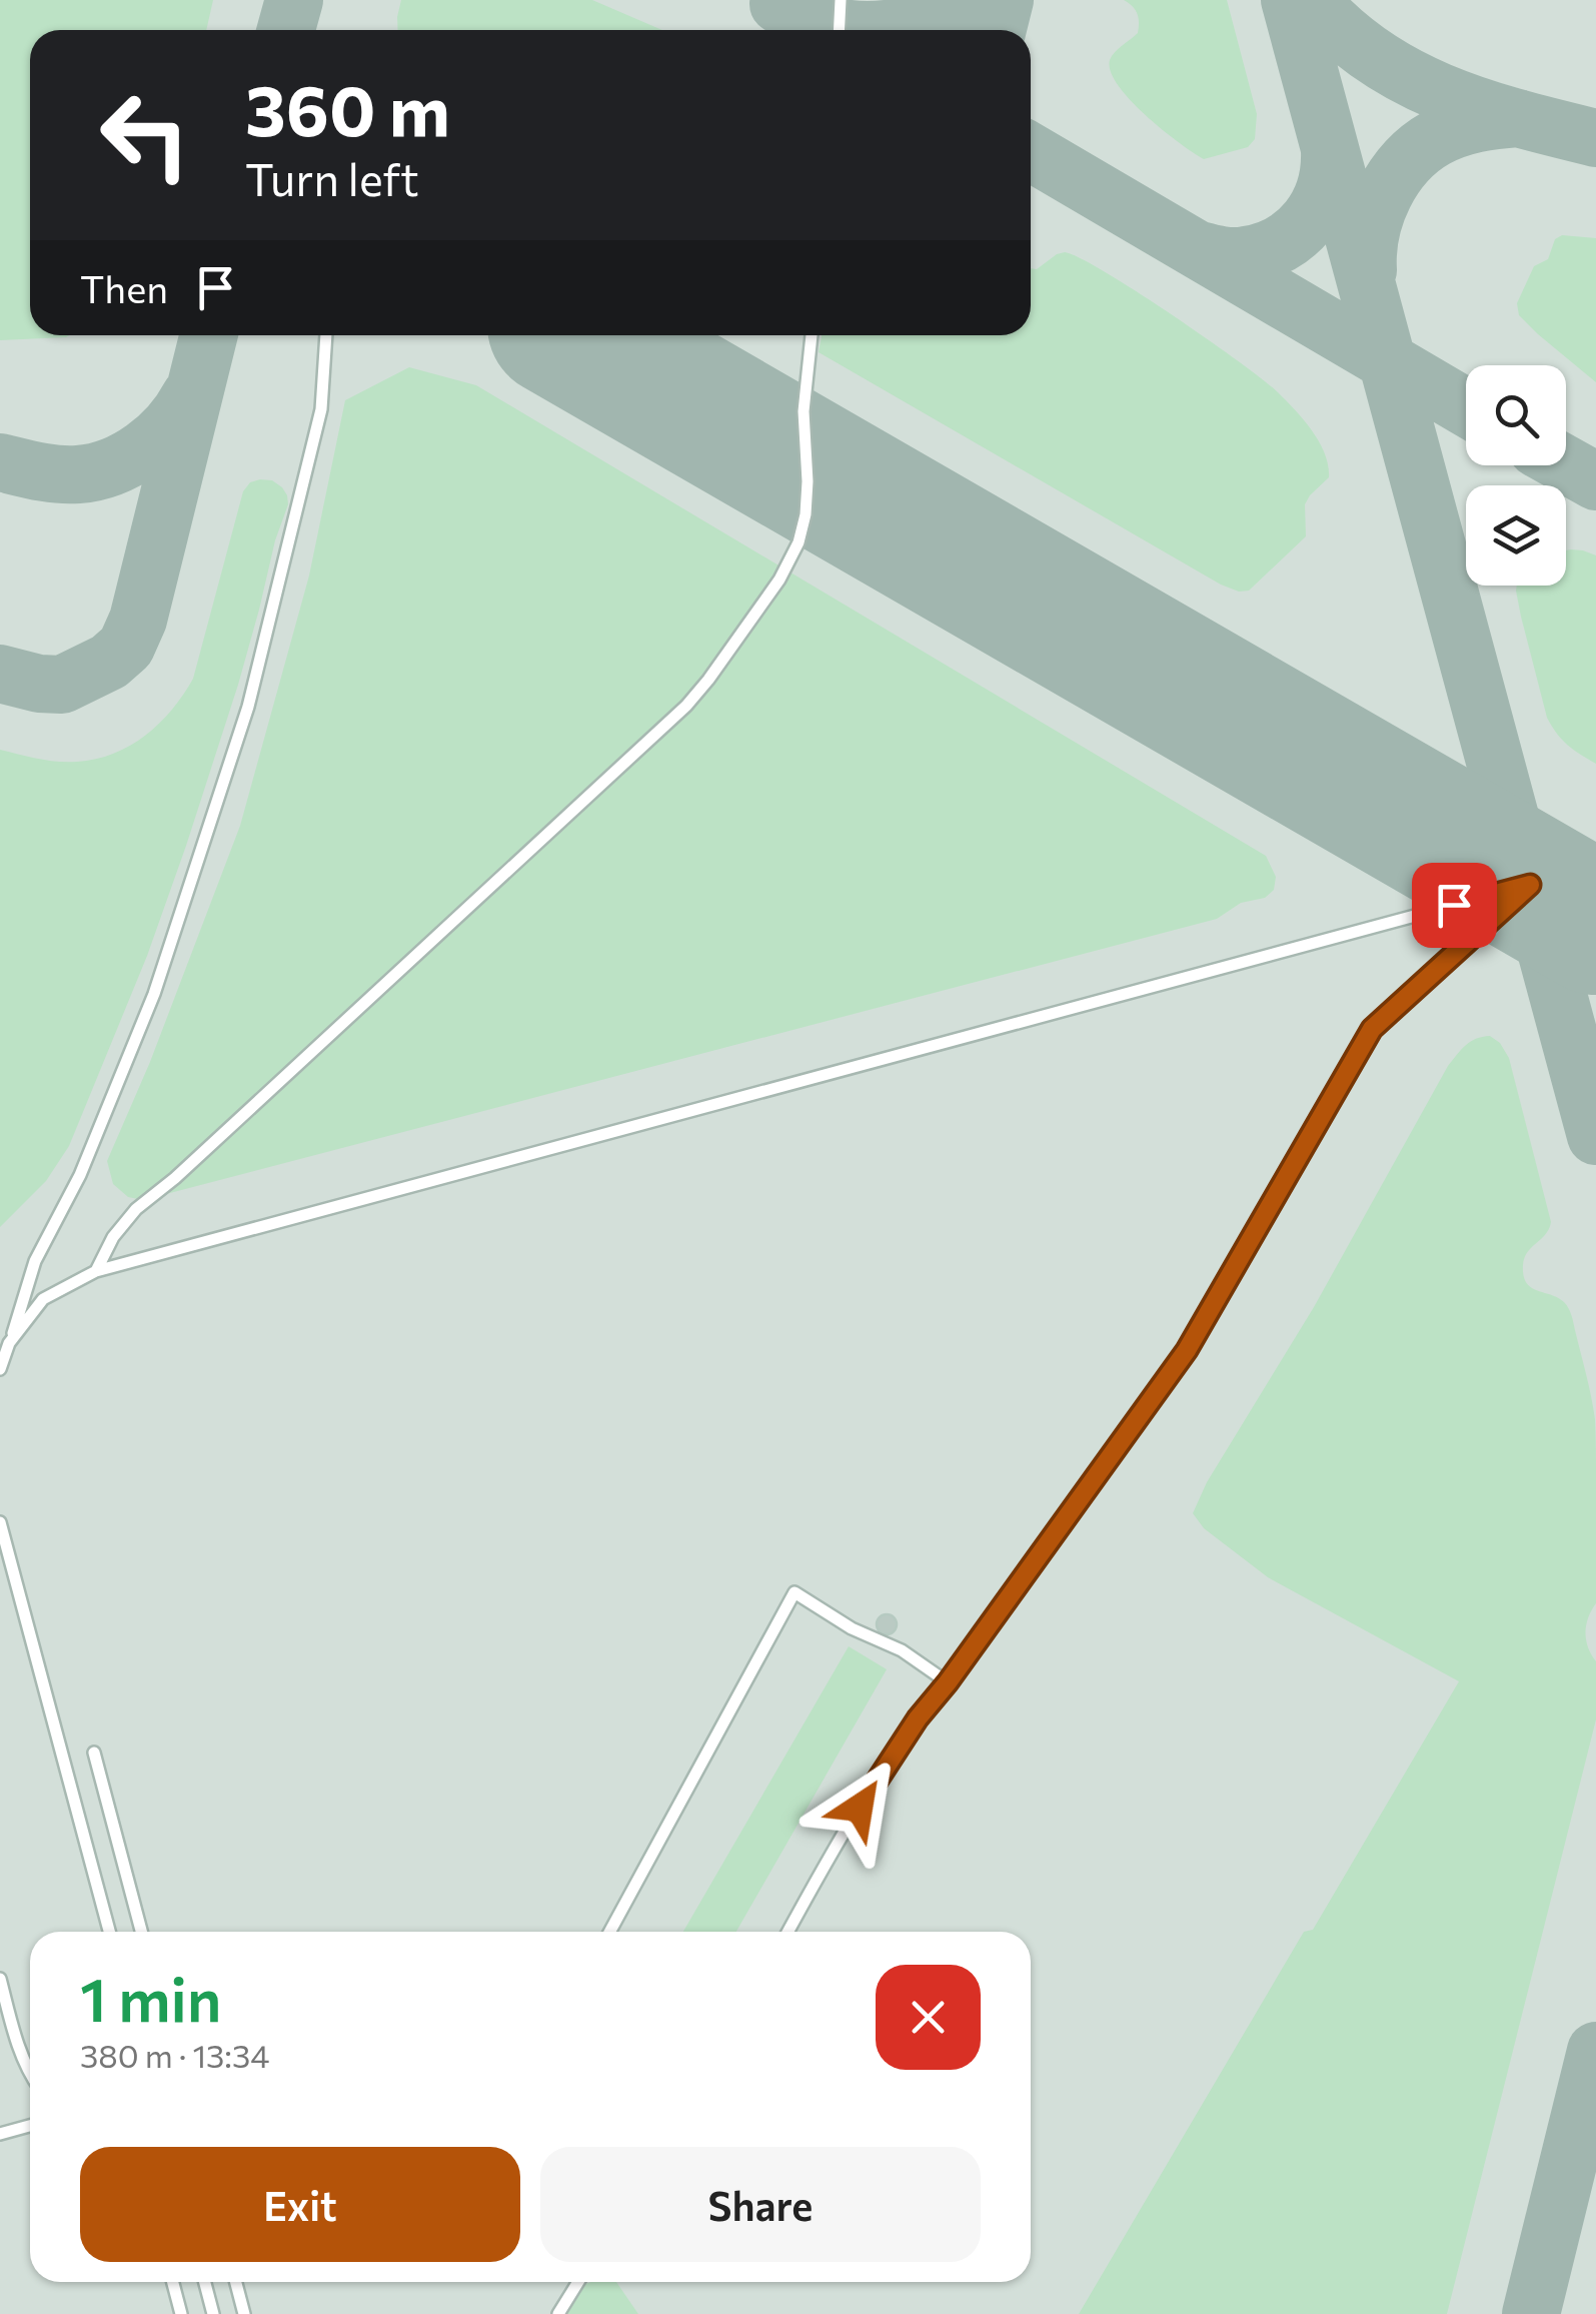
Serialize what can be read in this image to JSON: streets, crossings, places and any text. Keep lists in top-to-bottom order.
{
  "page": {
    "turn": ["360 m", "Turn left"],
    "then": "Then",
    "heading": ["1 min", "380 m · 13:34"],
    "buttons": ["Exit", "Share"]
  }
}
